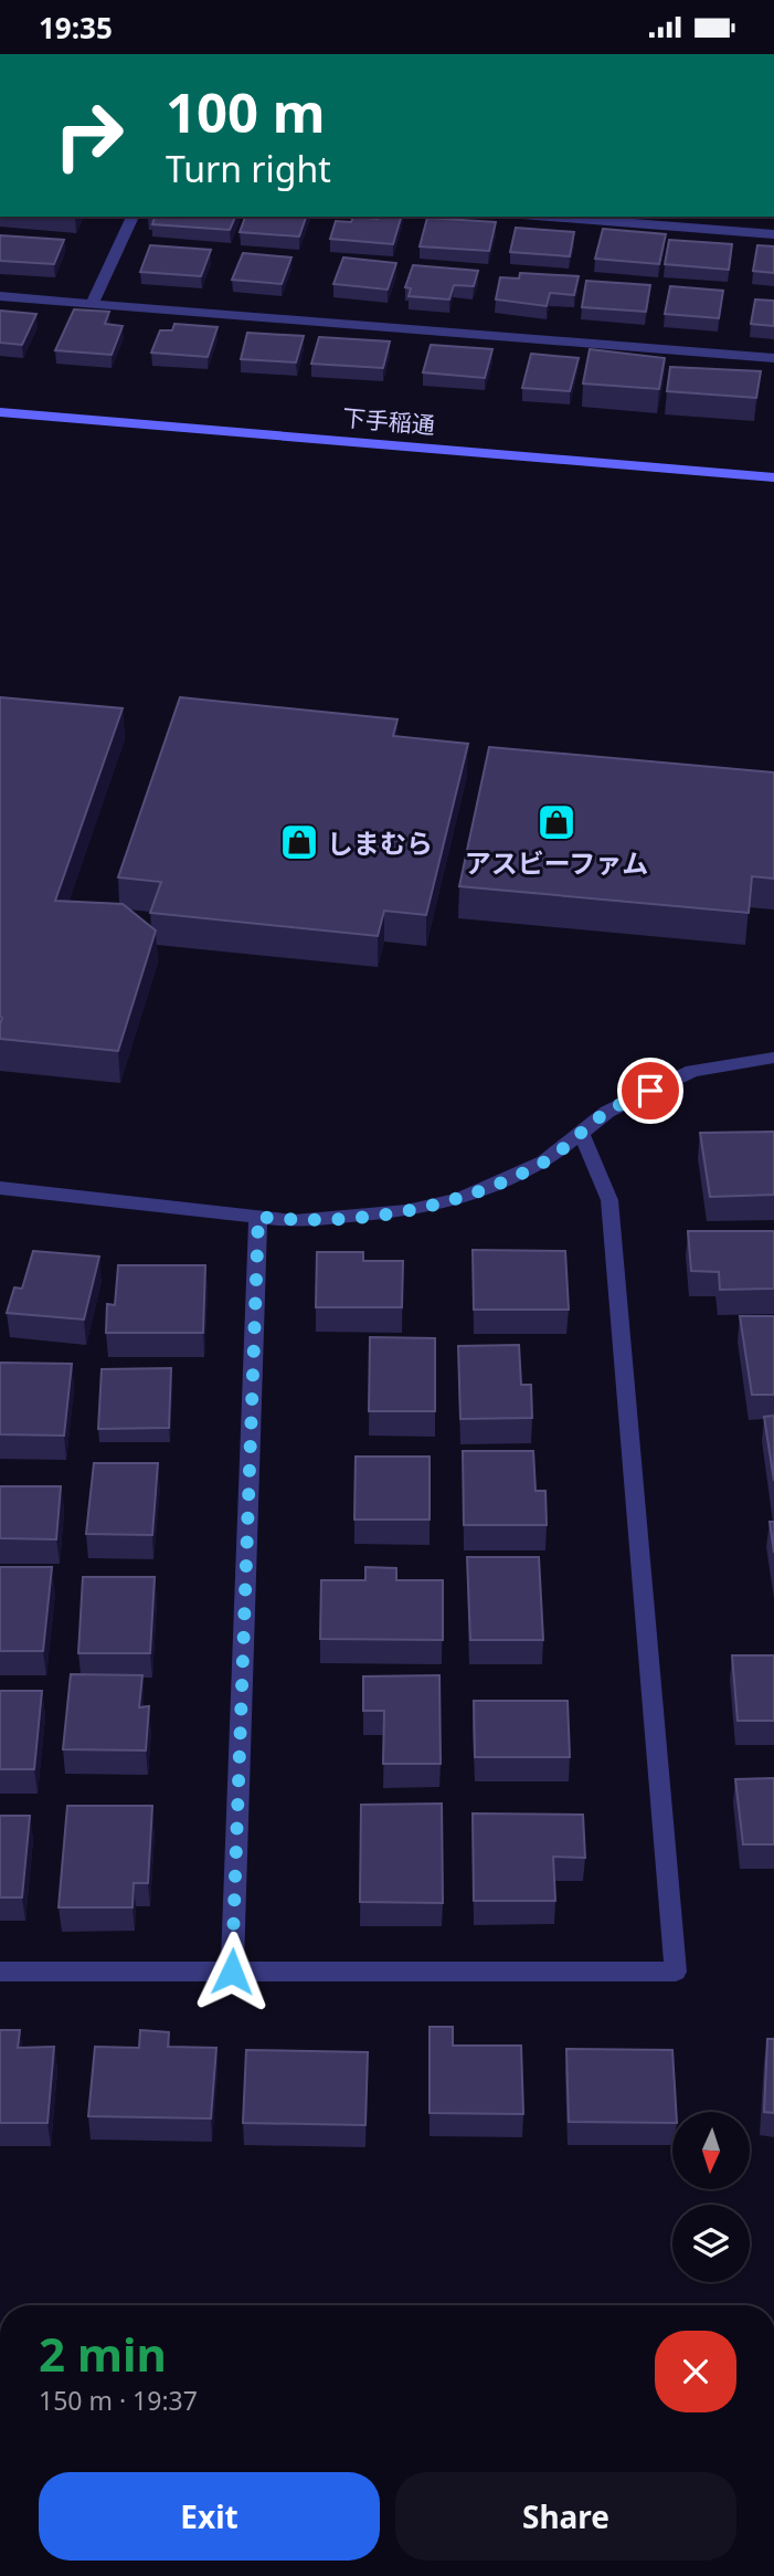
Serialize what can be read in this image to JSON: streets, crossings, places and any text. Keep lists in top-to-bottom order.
{
  "streets": {
    "street": ["下手稲通"]
  },
  "places": {
    "shop": ["アスビーファム", "しまむら"]
  },
  "north": "bottom",
  "page": {
    "status": "19:35",
    "turn": ["100 m", "Turn right"],
    "heading": ["2 min", "150 m · 19:37"],
    "buttons": ["Exit", "Share"]
  }
}
